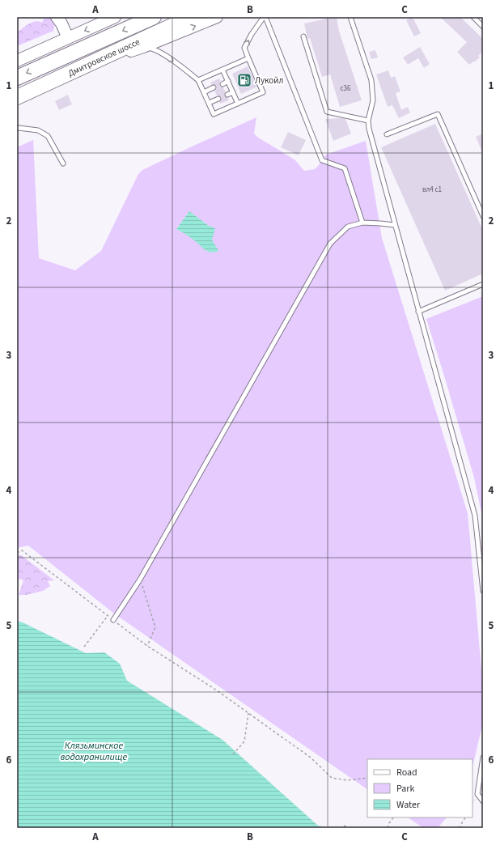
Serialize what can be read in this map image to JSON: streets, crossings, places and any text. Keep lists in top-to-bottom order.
{
  "streets": {
    "highway": ["Дмитровское шоссе"]
  },
  "water": ["Клязьминское водохранилище"],
  "places": {
    "fuel station": ["Лукойл"]
  },
  "house_numbers": ["с36", "вл4 с1"],
  "legend": ["Road", "Park", "Water"],
  "grid": {
    "columns": ["A", "B", "C"],
    "rows": [
      "1",
      "2",
      "3",
      "4",
      "5",
      "6"
    ]
  }
}
